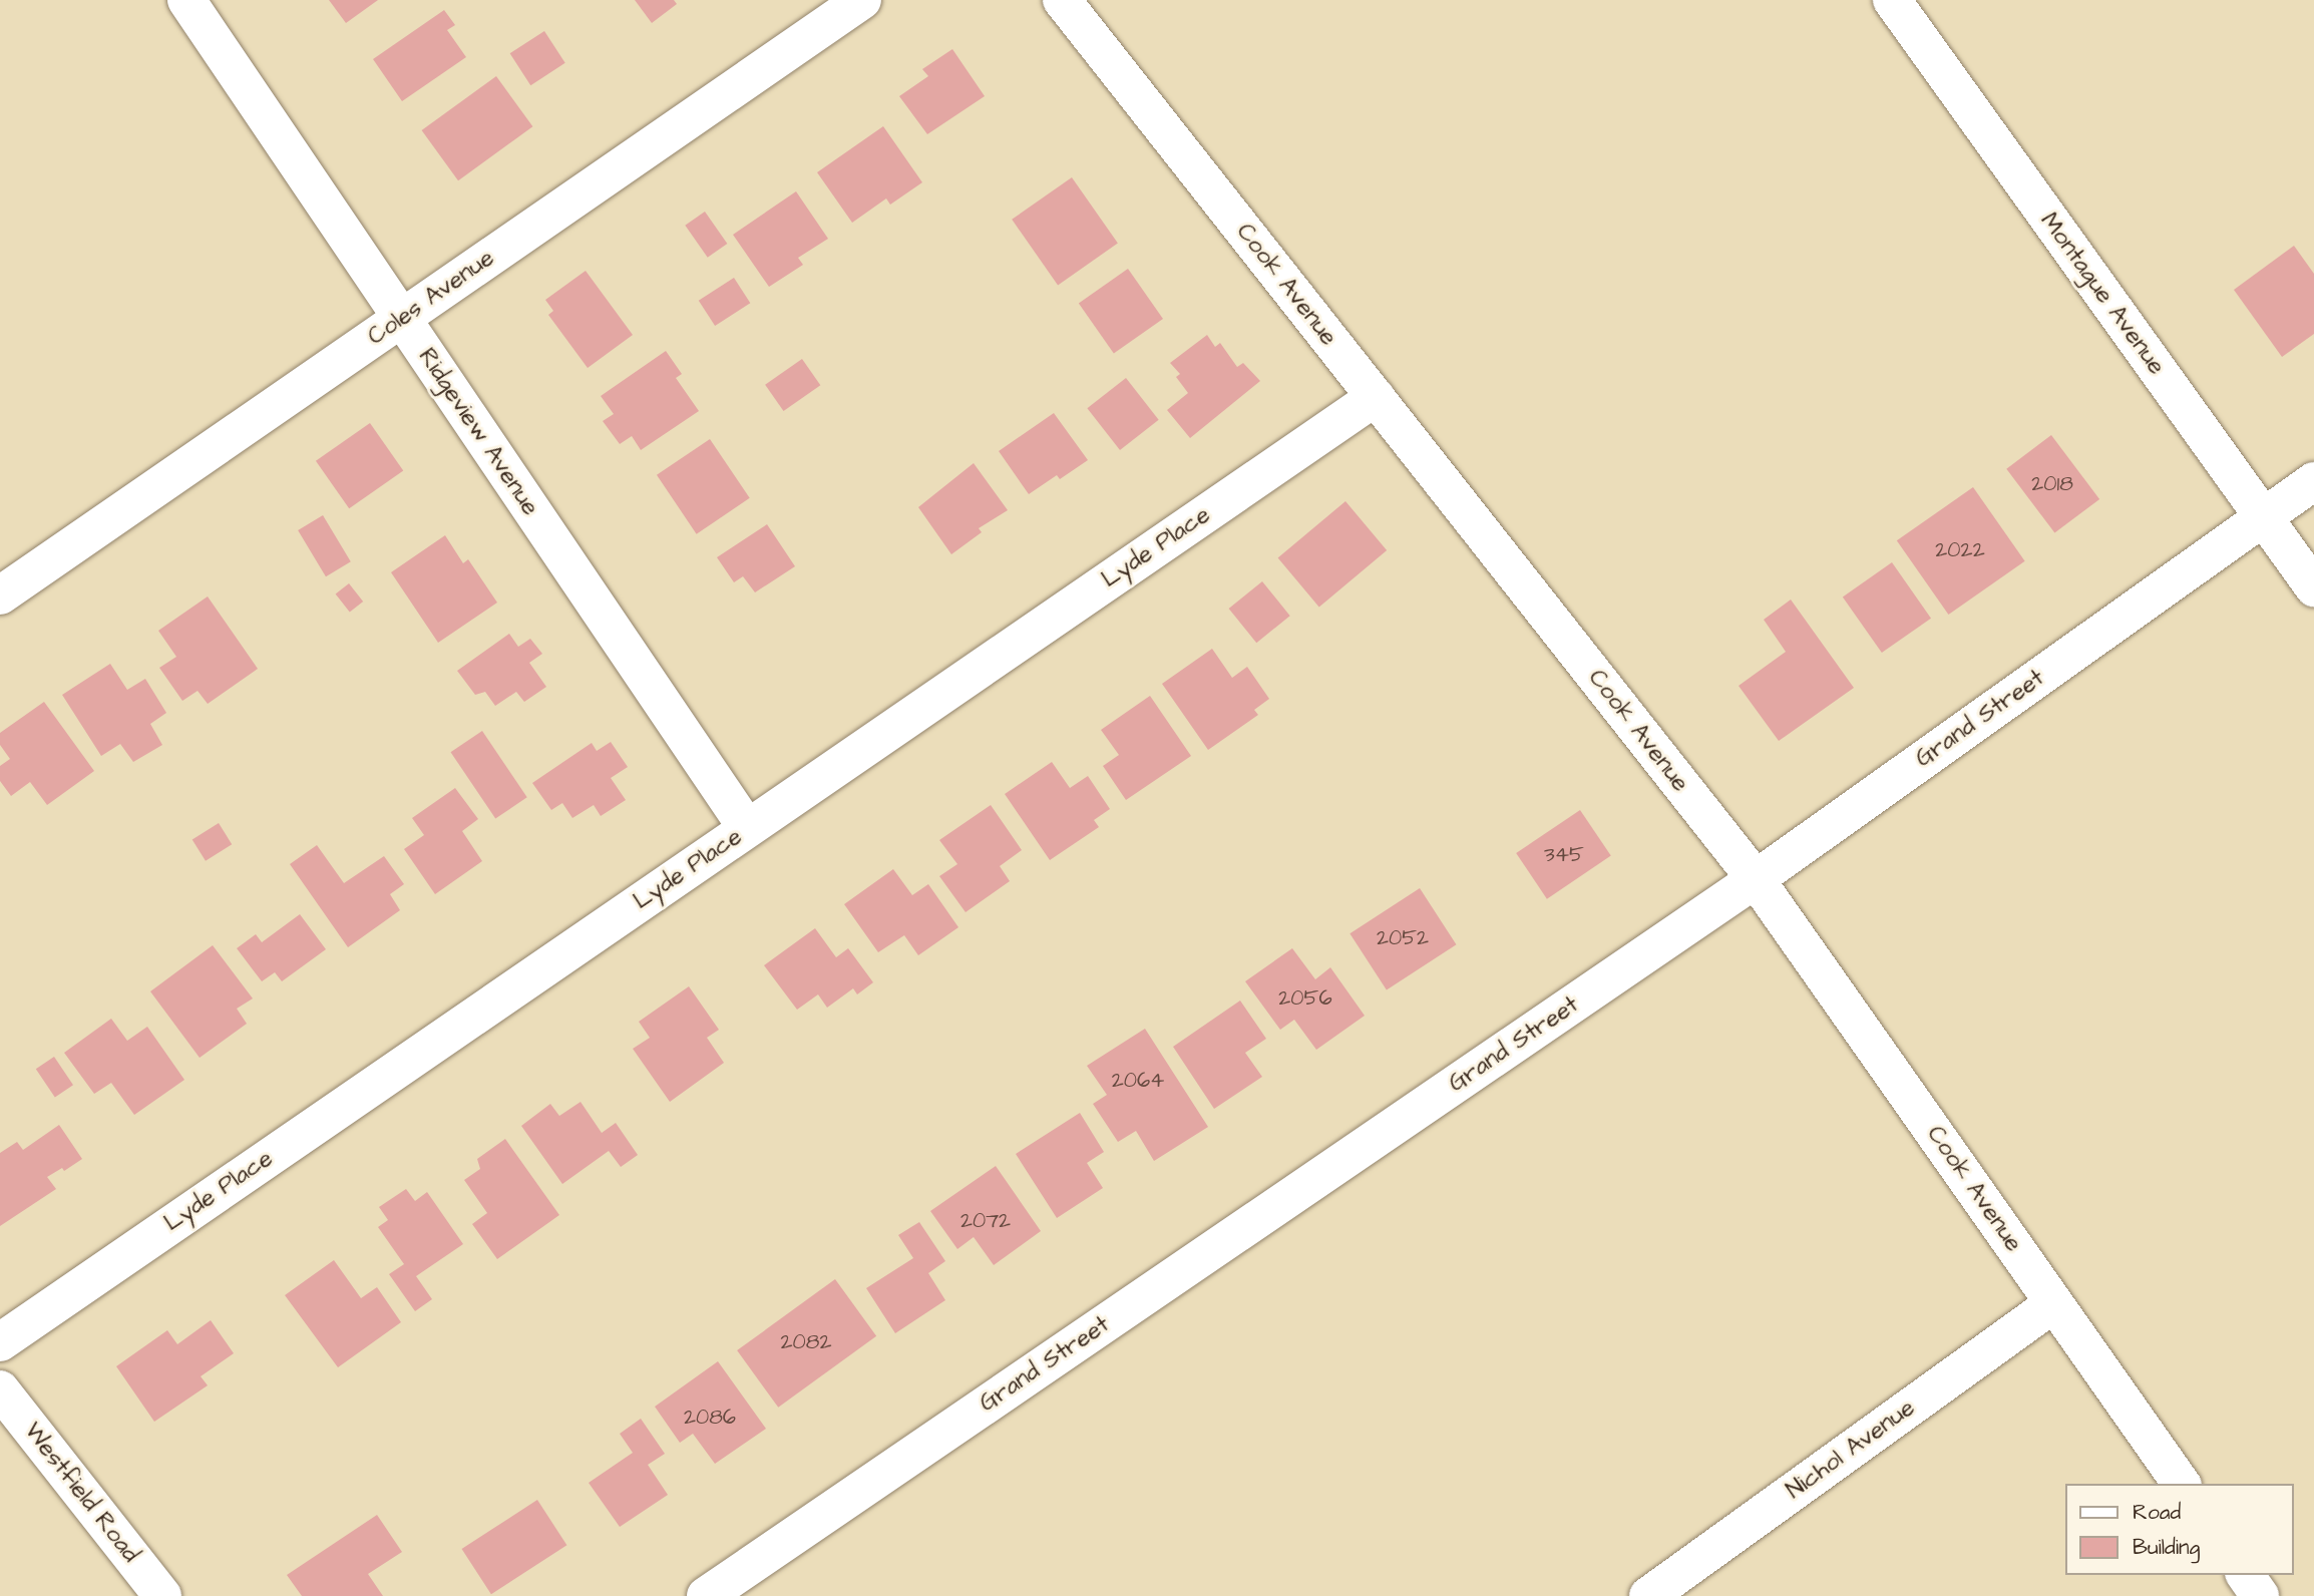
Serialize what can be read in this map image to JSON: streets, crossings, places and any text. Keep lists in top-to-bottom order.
{
  "streets": {
    "street": [
      "Cook Avenue",
      "Montague Avenue",
      "Coles Avenue",
      "Ridgeview Avenue",
      "Lyde Place",
      "Grand Street",
      "Nichol Avenue",
      "Westfield Road"
    ]
  },
  "crossings": [
    ["Cook Avenue", "Lyde Place"],
    ["Cook Avenue", "Grand Street"],
    ["Cook Avenue", "Nichol Avenue"],
    ["Montague Avenue", "Grand Street"],
    ["Coles Avenue", "Ridgeview Avenue"],
    ["Ridgeview Avenue", "Lyde Place"]
  ],
  "house_numbers": [
    "2018",
    "2022",
    "345",
    "2052",
    "2056",
    "2064",
    "2072",
    "2082",
    "2086"
  ],
  "legend": ["Road", "Building"]
}
